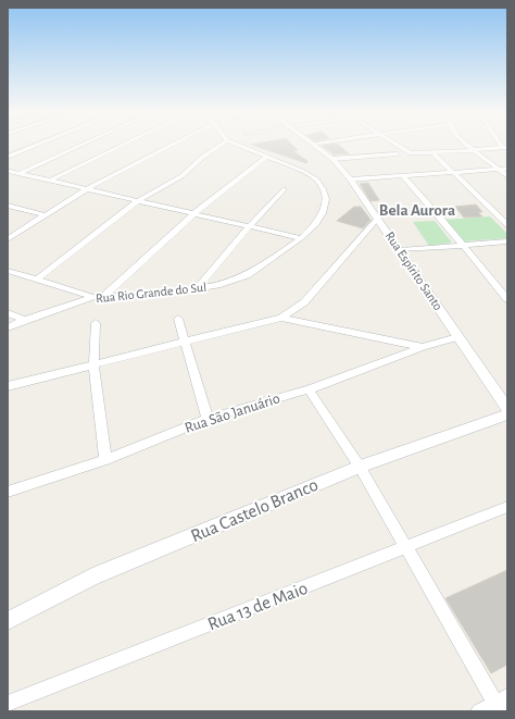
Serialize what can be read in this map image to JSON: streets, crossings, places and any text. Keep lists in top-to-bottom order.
{
  "streets": {
    "street": [
      "Rua Espírito Santo",
      "Rua Rio Grande do Sul",
      "Rua São Januário",
      "Rua Castelo Branco",
      "Rua 13 de Maio"
    ]
  },
  "crossings": [
    ["Rua Espírito Santo", "Rua São Januário"]
  ],
  "districts": ["Bela Aurora"]
}
